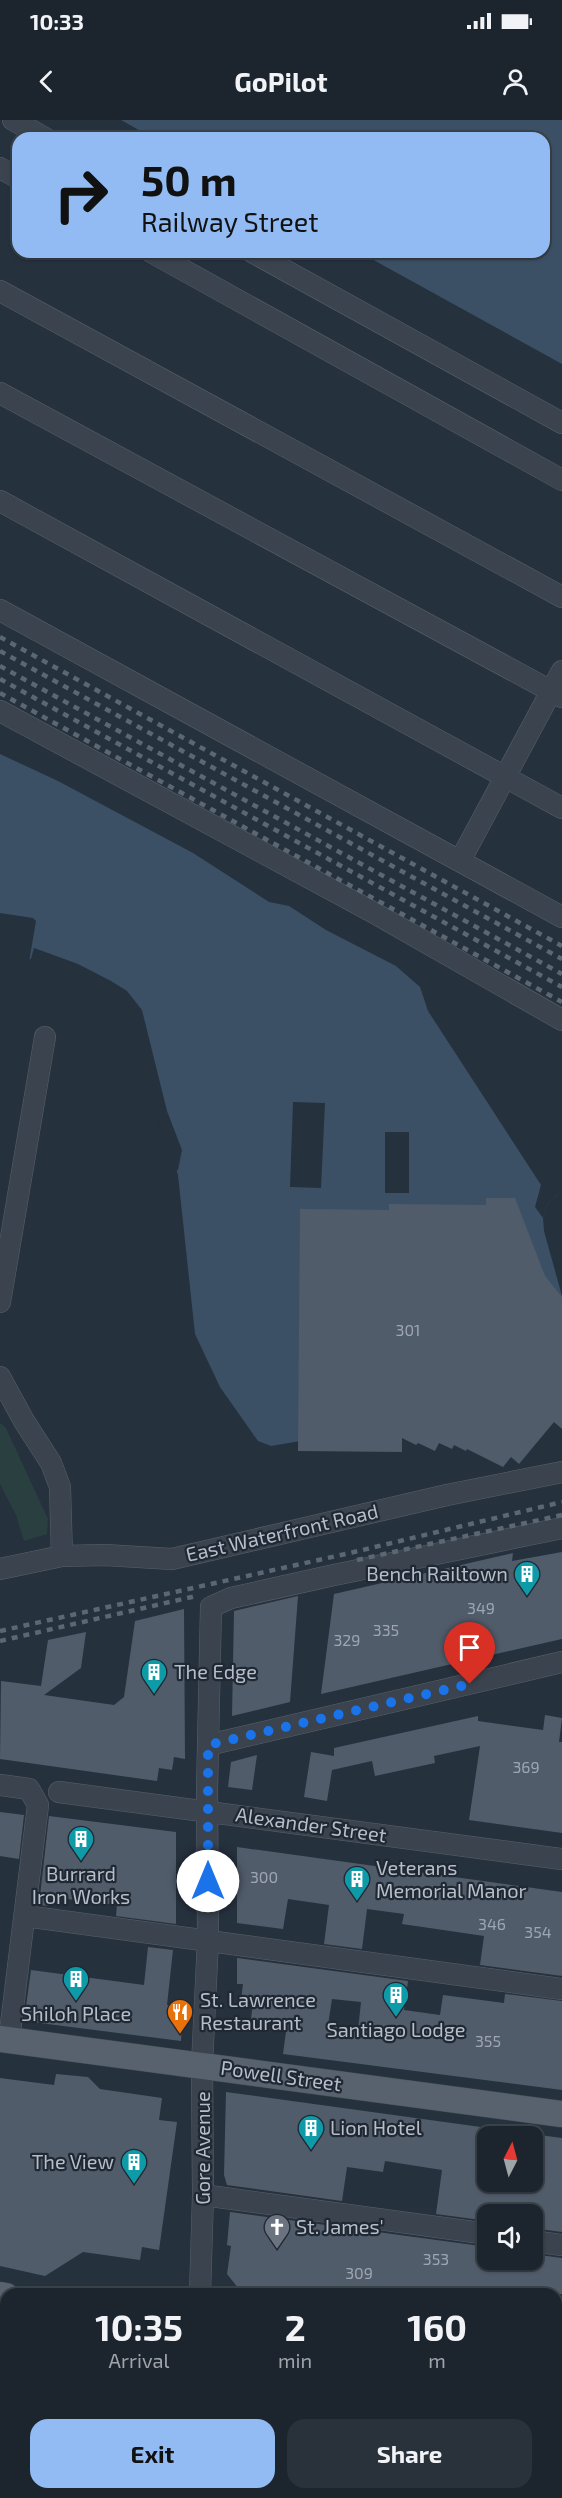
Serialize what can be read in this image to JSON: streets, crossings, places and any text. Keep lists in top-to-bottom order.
{
  "streets": {
    "main road": ["Powell Street"],
    "street": ["East Waterfront Road", "Alexander Street", "Gore Avenue"]
  },
  "crossings": [
    ["Alexander Street", "Gore Avenue"],
    ["Powell Street", "Gore Avenue"]
  ],
  "places": {
    "building": [
      "Bench Railtown",
      "The Edge",
      "Burrard Iron Works",
      "Veterans Memorial Manor",
      "Shiloh Place",
      "Santiago Lodge",
      "Lion Hotel",
      "The View"
    ],
    "restaurant": ["St. Lawrence Restaurant"],
    "church": ["St. James'"]
  },
  "house_numbers": [
    "301",
    "349",
    "335",
    "329",
    "369",
    "300",
    "346",
    "354",
    "355",
    "353",
    "309"
  ],
  "north": "top",
  "page": {
    "status": "10:33",
    "header": "GoPilot",
    "turn": ["50 m", "Railway Street"],
    "eta": [
      "10:35",
      "Arrival",
      "2",
      "min",
      "160",
      "m"
    ],
    "buttons": ["Exit", "Share"]
  }
}
